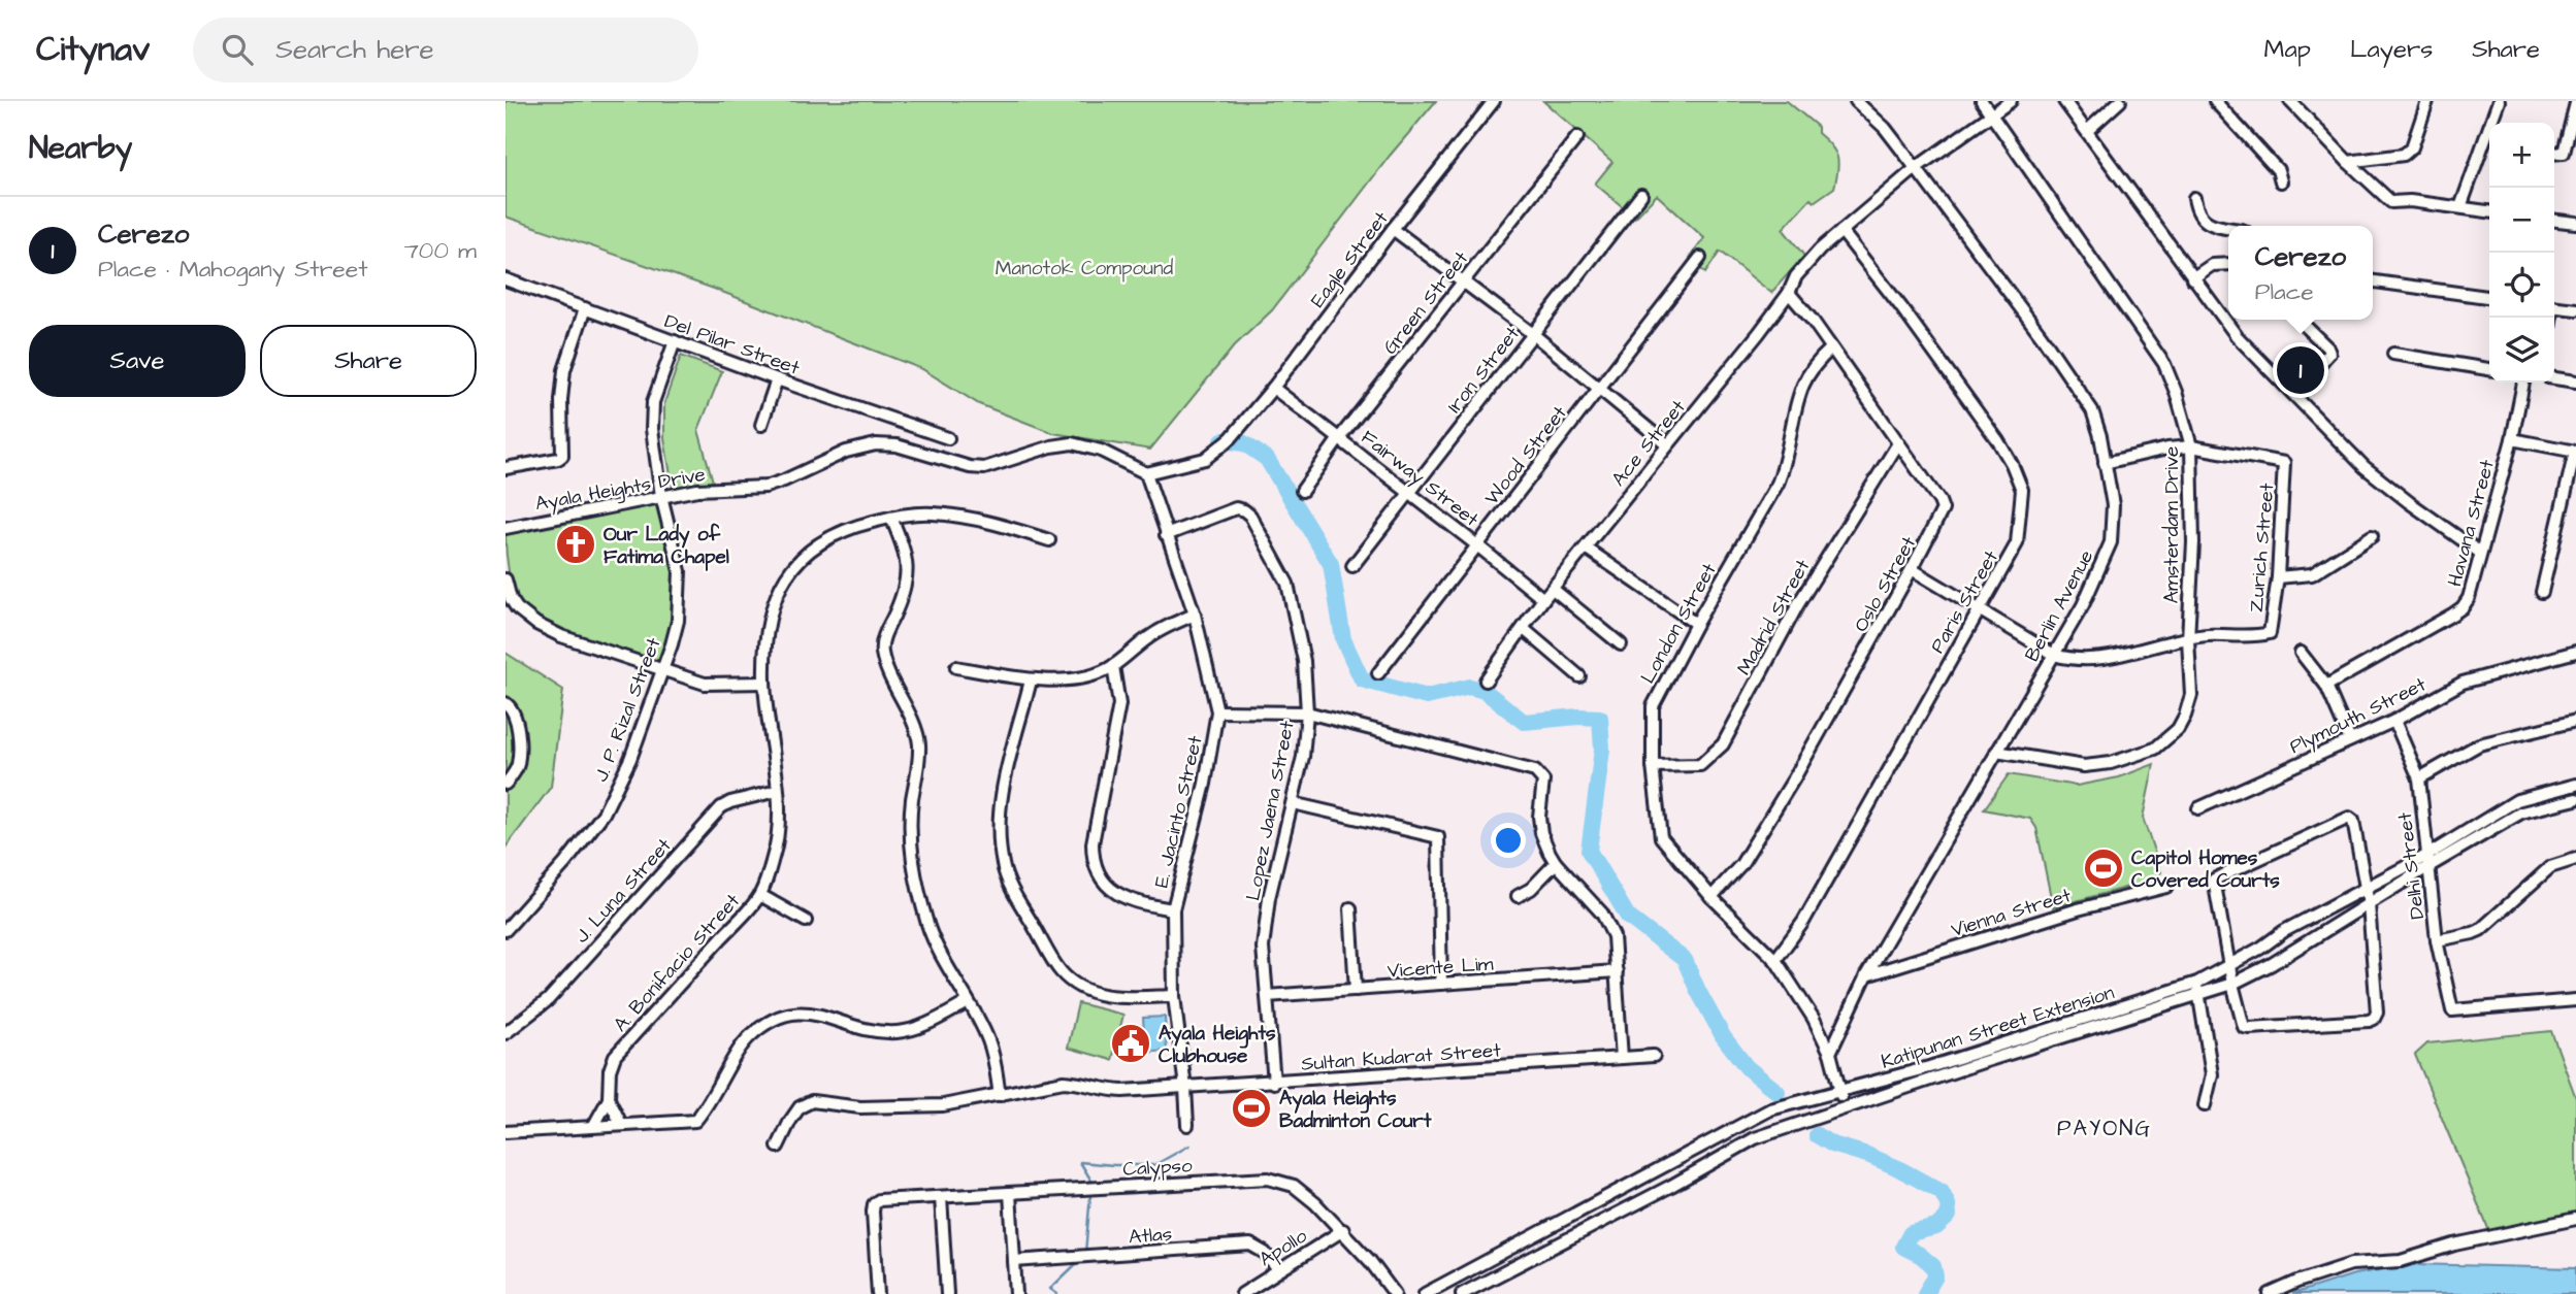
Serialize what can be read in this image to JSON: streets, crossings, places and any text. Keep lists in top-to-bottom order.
{
  "streets": {
    "street": [
      "Eagle Street",
      "Green Street",
      "Del Pilar Street",
      "Iron Street",
      "Ace Street",
      "Wood Street",
      "Fairway Street",
      "Ayala Heights Drive",
      "Havana Street",
      "Amsterdam Drive",
      "Zurich Street",
      "Oslo Street",
      "Paris Street",
      "Berlin Avenue",
      "Madrid Street",
      "London Street",
      "J. P. Rizal Street",
      "Plymouth Street",
      "Lopez Jaena Street",
      "E. Jacinto Street",
      "Delhi Street",
      "J. Luna Street",
      "Vienna Street",
      "A. Bonifacio Street",
      "Vicente Lim",
      "Katipunan Street Extension",
      "Sultan Kudarat Street",
      "Calypso",
      "Atlas",
      "Apollo"
    ]
  },
  "crossings": [
    ["Eagle Street", "Fairway Street"],
    ["Eagle Street", "Ayala Heights Drive"],
    ["Eagle Street", "E. Jacinto Street"],
    ["Green Street", "Fairway Street"],
    ["Del Pilar Street", "J. P. Rizal Street"],
    ["Iron Street", "Fairway Street"],
    ["Ace Street", "Fairway Street"],
    ["Ace Street", "Amsterdam Drive"],
    ["Ace Street", "Oslo Street"],
    ["Ace Street", "Paris Street"],
    ["Ace Street", "Berlin Avenue"],
    ["Wood Street", "Fairway Street"],
    ["Ayala Heights Drive", "J. P. Rizal Street"],
    ["Ayala Heights Drive", "E. Jacinto Street"],
    ["Amsterdam Drive", "Zurich Street"],
    ["Amsterdam Drive", "Berlin Avenue"],
    ["Oslo Street", "Madrid Street"],
    ["Oslo Street", "London Street"],
    ["Paris Street", "London Street"],
    ["Berlin Avenue", "London Street"],
    ["Berlin Avenue", "Vienna Street"],
    ["Madrid Street", "London Street"],
    ["Plymouth Street", "Delhi Street"],
    ["Lopez Jaena Street", "E. Jacinto Street"],
    ["Lopez Jaena Street", "Vicente Lim"],
    ["Lopez Jaena Street", "Sultan Kudarat Street"],
    ["E. Jacinto Street", "Sultan Kudarat Street"],
    ["Delhi Street", "Katipunan Street Extension"],
    ["J. Luna Street", "A. Bonifacio Street"],
    ["Calypso", "Apollo"],
    ["Atlas", "Apollo"]
  ],
  "districts": ["PAYONG"],
  "parks": ["Manotok Compound"],
  "places": {
    "church": ["Our Lady of Fatima Chapel"],
    "sports": ["Capitol Homes Covered Courts", "Ayala Heights Badminton Court"],
    "public building": ["Ayala Heights Clubhouse"]
  },
  "page": {
    "header": "Citynav",
    "search": "Search here",
    "nav": ["Map", "Layers", "Share"],
    "heading": "Nearby",
    "map_buttons": ["+", "−"],
    "list": [
      {
        "mark": "1",
        "name": "Cerezo",
        "note": "Place · Mahogany Street",
        "value": "700 m"
      }
    ],
    "popup": ["Cerezo", "Place"],
    "buttons": ["Save", "Share"],
    "pins": "1"
  }
}
